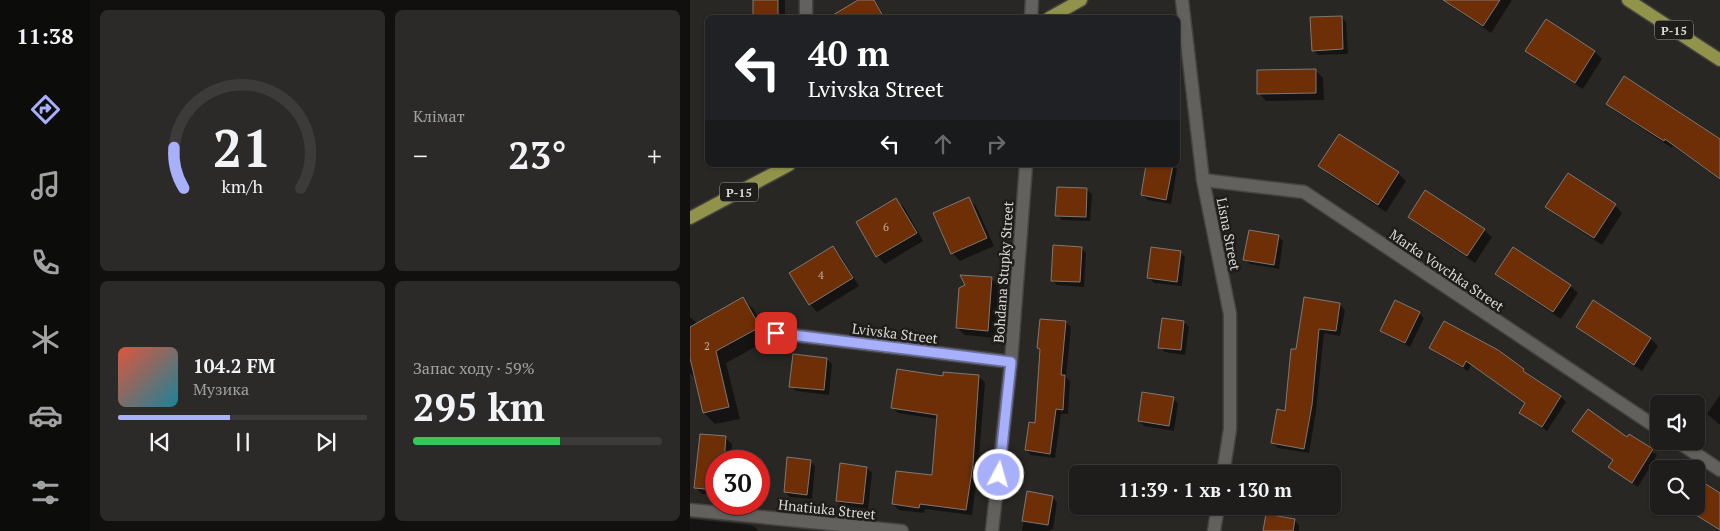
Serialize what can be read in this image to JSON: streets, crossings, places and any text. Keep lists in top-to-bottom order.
{
  "streets": {
    "main road": ["Р-15"],
    "street": [
      "Lisna Street",
      "Marka Vovchka Street",
      "Bohdana Stupky Street",
      "Lvivska Street",
      "Hnatiuka Street"
    ]
  },
  "crossings": [
    ["Lisna Street", "Marka Vovchka Street"],
    ["Bohdana Stupky Street", "Lvivska Street"]
  ],
  "house_numbers": ["6", "4", "2"],
  "page": {
    "tabs": "11:38",
    "tile": [
      "Клімат",
      ["Запас ходу · 59%", "295 km"]
    ],
    "turn": ["40 m", "Lvivska Street"],
    "heat": ["−", "23°", "+"],
    "song": ["104.2 FM", "Музика"],
    "limit": "30",
    "trip": "11:39 · 1 хв · 130 m",
    "gauge": ["21", "km/h"]
  }
}
